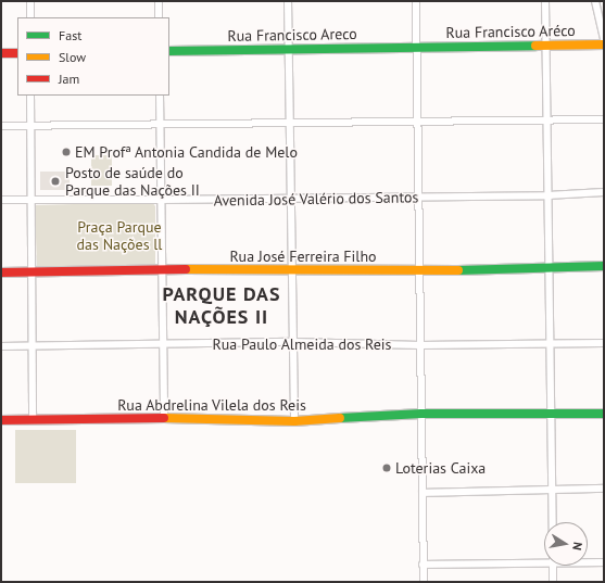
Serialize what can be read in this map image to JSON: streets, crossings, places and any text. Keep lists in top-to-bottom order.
{
  "streets": {
    "street": [
      "Rua Francisco Aréco",
      "Rua Francisco Areco",
      "Avenida José Valério dos Santos",
      "Rua José Ferreira Filho",
      "Rua Paulo Almeida dos Reis",
      "Rua Abdrelina Vilela dos Reis"
    ]
  },
  "crossings": [
    ["Rua Francisco Aréco", "Rua Francisco Areco"]
  ],
  "districts": ["PARQUE DAS NAÇÕES II"],
  "parks": ["Praça Parque das Nações ll"],
  "places": ["EM Profª Antonia Candida de Melo", "Posto de saúde do Parque das Nações II", "Loterias Caixa"],
  "legend": ["Fast", "Slow", "Jam"],
  "north": "right"
}
